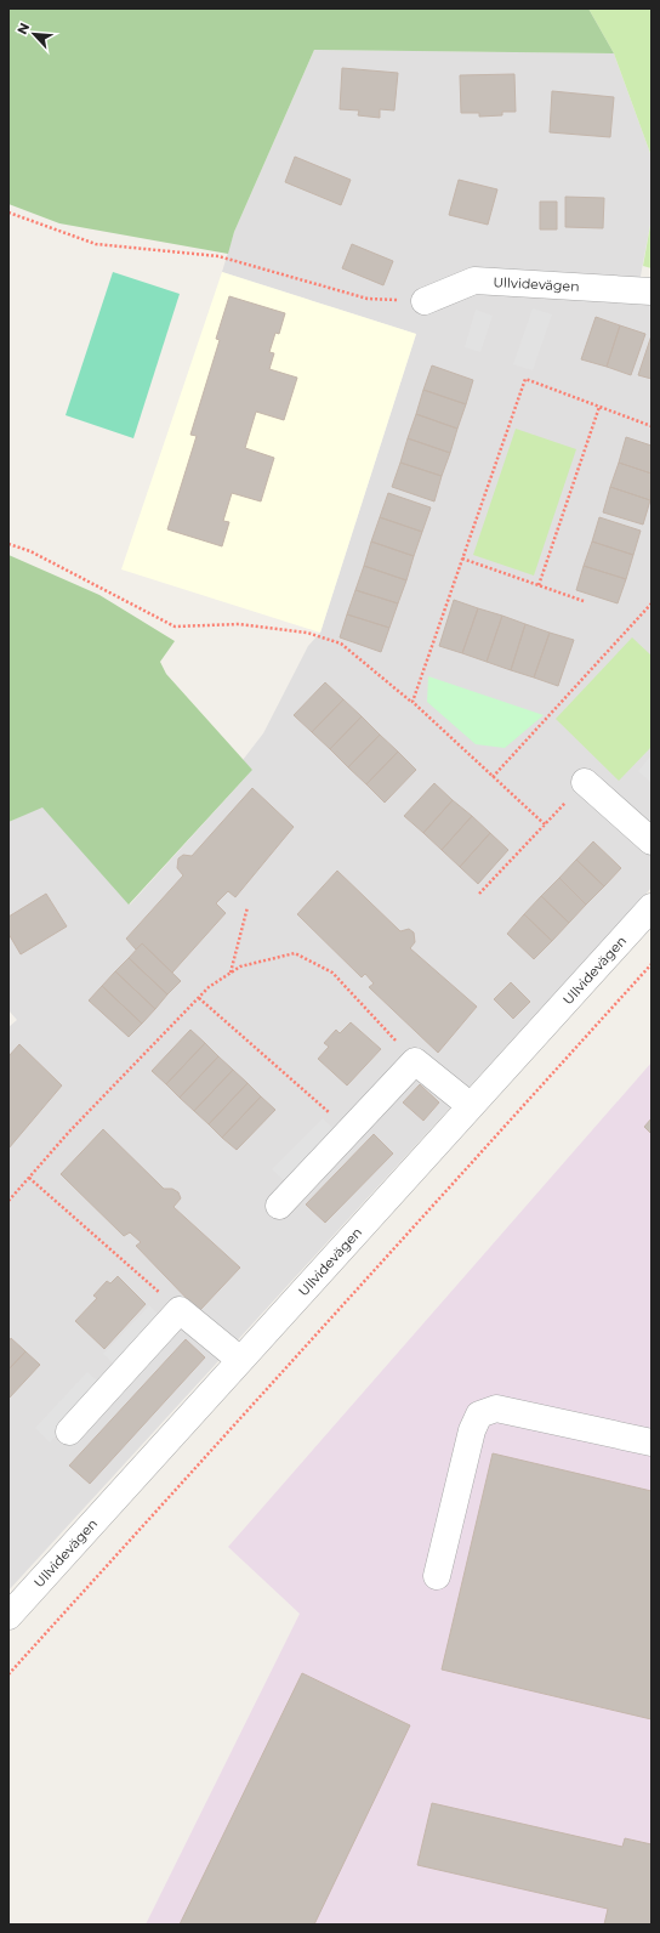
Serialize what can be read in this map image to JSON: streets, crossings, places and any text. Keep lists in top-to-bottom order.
{
  "streets": {
    "street": ["Ullvidevägen"]
  },
  "north": "top left"
}
